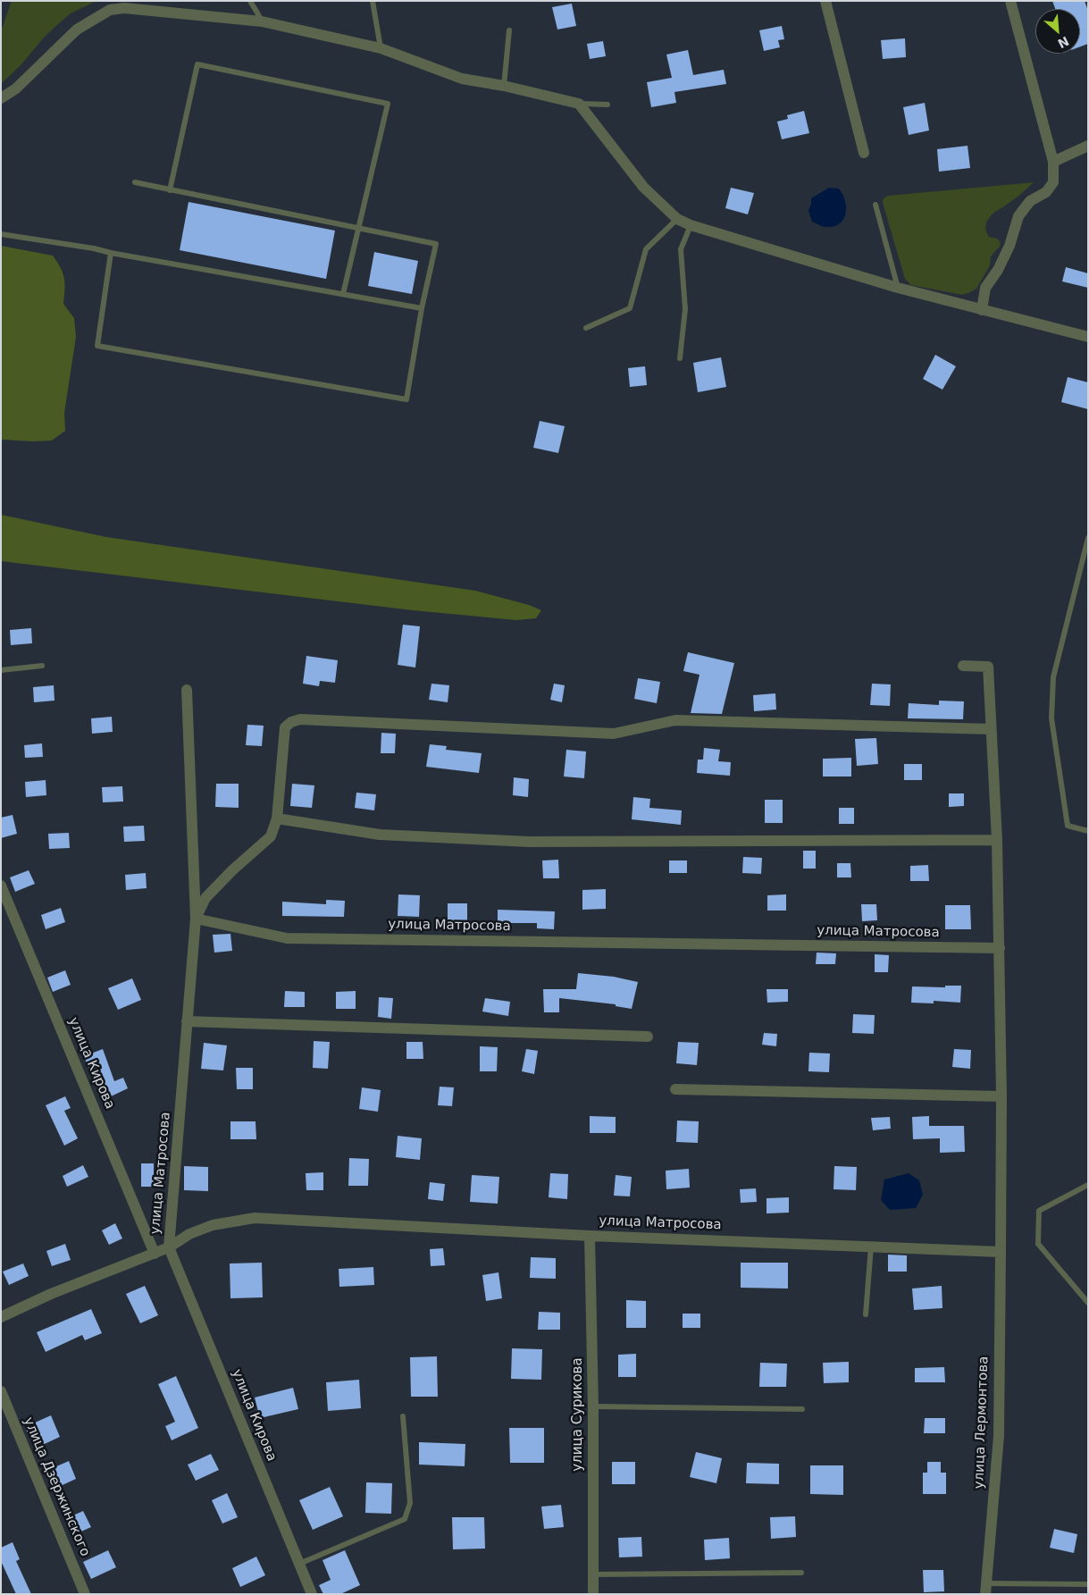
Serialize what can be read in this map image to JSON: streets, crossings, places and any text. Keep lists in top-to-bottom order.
{
  "streets": {
    "street": [
      "улица Матросова",
      "улица Кирова",
      "улица Сурикова",
      "улица Лермонтова",
      "улица Дзержинского"
    ]
  },
  "crossings": [
    ["улица Матросова", "улица Кирова"],
    ["улица Матросова", "улица Сурикова"],
    ["улица Матросова", "улица Лермонтова"]
  ],
  "north": "bottom right"
}
